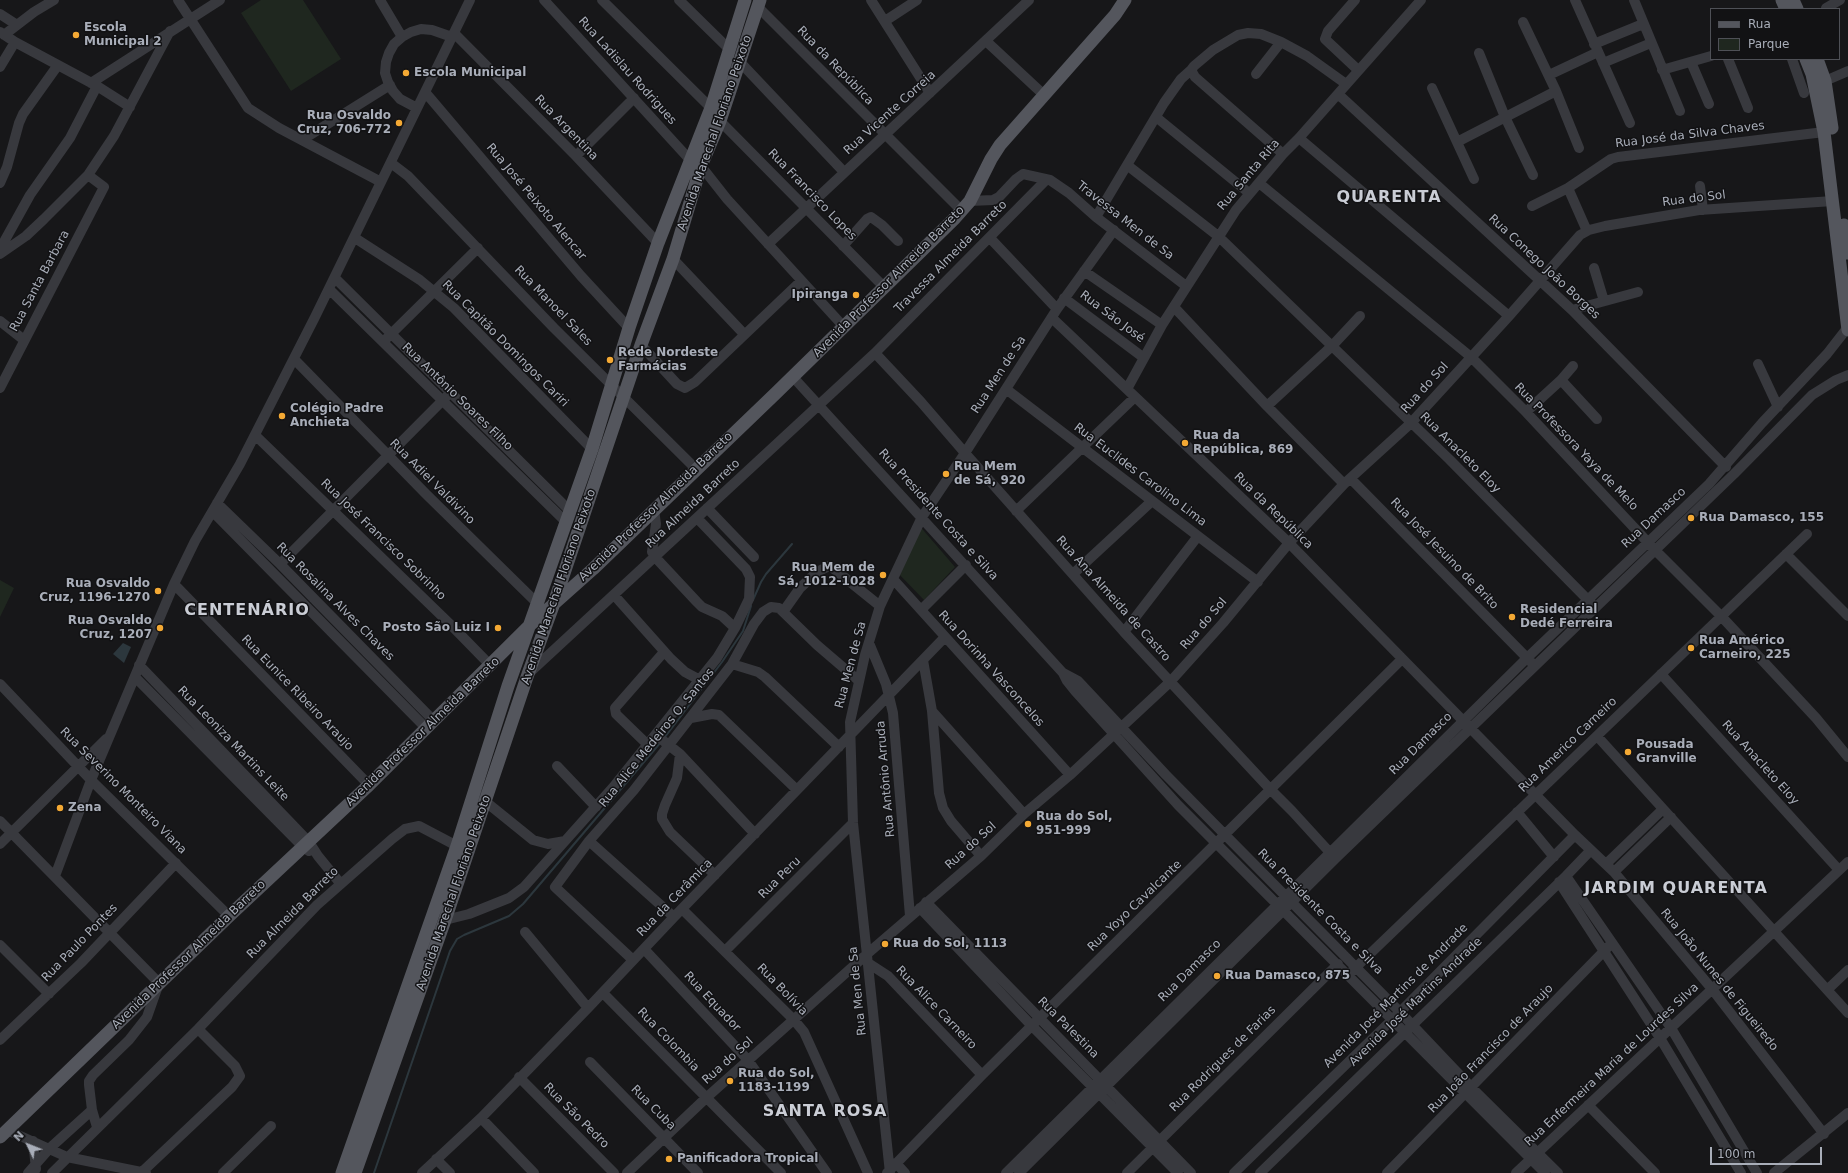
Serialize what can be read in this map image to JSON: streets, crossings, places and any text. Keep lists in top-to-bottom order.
{
  "streets": {
    "main road": ["Avenida Marechal Floriano Peixoto", "Avenida Professor Almeida Barreto"],
    "street": [
      "Rua da República",
      "Rua Ladislau Rodrigues",
      "Rua Vicente Correia",
      "Rua Argentina",
      "Rua José da Silva Chaves",
      "Rua Santa Rita",
      "Rua Francisco Lopes",
      "Rua do Sol",
      "Rua José Peixoto Alencar",
      "Travessa Men de Sa",
      "Travessa Almeida Barreto",
      "Rua Conego João Borges",
      "Rua Santa Barbara",
      "Rua Manoel Sales",
      "Rua São José",
      "Rua Capitão Domingos Cariri",
      "Rua Men de Sa",
      "Rua Antônio Soares Filho",
      "Rua Professora Yaya de Melo",
      "Rua Anacleto Eloy",
      "Rua Euclides Carolino Lima",
      "Rua Adiel Valdivino",
      "Rua Almeida Barreto",
      "Rua Presidente Costa e Silva",
      "Rua Damasco",
      "Rua José Francisco Sobrinho",
      "Rua José Jesuino de Brito",
      "Rua Ana Almeida de Castro",
      "Rua Rosalina Alves Chaves",
      "Rua Dorinha Vasconcelos",
      "Rua Eunice Ribeiro Araujo",
      "Rua Alice Medeiros O. Santos",
      "Rua Leoniza Martins Leite",
      "Rua Americo Carneiro",
      "Rua Antônio Arruda",
      "Rua Severino Monteiro Viana",
      "Rua Peru",
      "Rua da Cerâmica",
      "Rua Yoyo Cavalcante",
      "Rua Paulo Pontes",
      "Rua João Nunes de Figueiredo",
      "Rua Bolívia",
      "Avenida José Martins de Andrade",
      "Rua Equador",
      "Avenida José Martins Andrade",
      "Rua Alice Carneiro",
      "Rua Palestina",
      "Rua Colombia",
      "Rua João Francisco de Araujo",
      "Rua Rodrigues de Farias",
      "Rua Enfermeira Maria de Lourdes Silva",
      "Rua Cuba",
      "Rua São Pedro"
    ]
  },
  "crossings": [
    ["Rua da República", "Rua Vicente Correia"],
    ["Rua da República", "Avenida Marechal Floriano Peixoto"],
    ["Rua da República", "Rua Santa Rita"],
    ["Rua da República", "Rua do Sol"],
    ["Rua da República", "Travessa Men de Sa"],
    ["Rua da República", "Travessa Almeida Barreto"],
    ["Rua da República", "Avenida Professor Almeida Barreto"],
    ["Rua da República", "Rua Men de Sa"],
    ["Rua da República", "Rua Damasco"],
    ["Rua da República", "Rua Yoyo Cavalcante"],
    ["Rua da República", "Rua João Nunes de Figueiredo"],
    ["Rua Ladislau Rodrigues", "Rua Vicente Correia"],
    ["Rua Ladislau Rodrigues", "Avenida Marechal Floriano Peixoto"],
    ["Rua Ladislau Rodrigues", "Avenida Professor Almeida Barreto"],
    ["Rua Vicente Correia", "Rua Francisco Lopes"],
    ["Rua Argentina", "Avenida Marechal Floriano Peixoto"],
    ["Avenida Marechal Floriano Peixoto", "Rua Francisco Lopes"],
    ["Avenida Marechal Floriano Peixoto", "Rua José Peixoto Alencar"],
    ["Avenida Marechal Floriano Peixoto", "Avenida Professor Almeida Barreto"],
    ["Avenida Marechal Floriano Peixoto", "Rua Manoel Sales"],
    ["Avenida Marechal Floriano Peixoto", "Rua Capitão Domingos Cariri"],
    ["Avenida Marechal Floriano Peixoto", "Rua Antônio Soares Filho"],
    ["Avenida Marechal Floriano Peixoto", "Rua Adiel Valdivino"],
    ["Avenida Marechal Floriano Peixoto", "Rua Almeida Barreto"],
    ["Avenida Marechal Floriano Peixoto", "Rua Alice Medeiros O. Santos"],
    ["Rua Santa Rita", "Travessa Men de Sa"],
    ["Rua Santa Rita", "Rua Conego João Borges"],
    ["Rua Santa Rita", "Rua São José"],
    ["Rua Santa Rita", "Rua Professora Yaya de Melo"],
    ["Rua Santa Rita", "Rua Anacleto Eloy"],
    ["Rua Santa Rita", "Rua José Jesuino de Brito"],
    ["Rua Francisco Lopes", "Avenida Professor Almeida Barreto"],
    ["Rua do Sol", "Rua Conego João Borges"],
    ["Rua do Sol", "Rua Men de Sa"],
    ["Rua do Sol", "Rua Professora Yaya de Melo"],
    ["Rua do Sol", "Rua Anacleto Eloy"],
    ["Rua do Sol", "Rua Euclides Carolino Lima"],
    ["Rua do Sol", "Rua Presidente Costa e Silva"],
    ["Rua do Sol", "Rua José Jesuino de Brito"],
    ["Rua do Sol", "Rua Ana Almeida de Castro"],
    ["Rua do Sol", "Rua Dorinha Vasconcelos"],
    ["Rua do Sol", "Rua Antônio Arruda"],
    ["Rua do Sol", "Rua Bolívia"],
    ["Rua do Sol", "Rua Equador"],
    ["Rua do Sol", "Rua Alice Carneiro"],
    ["Rua do Sol", "Rua Palestina"],
    ["Rua do Sol", "Rua Colombia"],
    ["Rua do Sol", "Rua Cuba"],
    ["Travessa Men de Sa", "Travessa Almeida Barreto"],
    ["Travessa Men de Sa", "Avenida Professor Almeida Barreto"],
    ["Travessa Men de Sa", "Rua Men de Sa"],
    ["Travessa Almeida Barreto", "Rua Almeida Barreto"],
    ["Travessa Almeida Barreto", "Rua Ana Almeida de Castro"],
    ["Rua Conego João Borges", "Rua Damasco"],
    ["Avenida Professor Almeida Barreto", "Rua Manoel Sales"],
    ["Avenida Professor Almeida Barreto", "Rua Presidente Costa e Silva"],
    ["Avenida Professor Almeida Barreto", "Rua José Francisco Sobrinho"],
    ["Avenida Professor Almeida Barreto", "Rua Rosalina Alves Chaves"],
    ["Avenida Professor Almeida Barreto", "Rua Eunice Ribeiro Araujo"],
    ["Avenida Professor Almeida Barreto", "Rua Leoniza Martins Leite"],
    ["Avenida Professor Almeida Barreto", "Rua Severino Monteiro Viana"],
    ["Rua São José", "Rua Men de Sa"],
    ["Rua Men de Sa", "Rua Euclides Carolino Lima"],
    ["Rua Men de Sa", "Rua Presidente Costa e Silva"],
    ["Rua Men de Sa", "Rua Ana Almeida de Castro"],
    ["Rua Men de Sa", "Rua Dorinha Vasconcelos"],
    ["Rua Men de Sa", "Rua Antônio Arruda"],
    ["Rua Men de Sa", "Rua Peru"],
    ["Rua Men de Sa", "Rua da Cerâmica"],
    ["Rua Men de Sa", "Rua Yoyo Cavalcante"],
    ["Rua Men de Sa", "Rua Alice Carneiro"],
    ["Rua Professora Yaya de Melo", "Rua Damasco"],
    ["Rua Professora Yaya de Melo", "Rua Americo Carneiro"],
    ["Rua Anacleto Eloy", "Rua Damasco"],
    ["Rua Anacleto Eloy", "Rua Americo Carneiro"],
    ["Rua Anacleto Eloy", "Rua Enfermeira Maria de Lourdes Silva"],
    ["Rua Almeida Barreto", "Rua Presidente Costa e Silva"],
    ["Rua Almeida Barreto", "Rua Ana Almeida de Castro"],
    ["Rua Almeida Barreto", "Rua Alice Medeiros O. Santos"],
    ["Rua Presidente Costa e Silva", "Rua Damasco"],
    ["Rua Presidente Costa e Silva", "Rua Americo Carneiro"],
    ["Rua Presidente Costa e Silva", "Rua Yoyo Cavalcante"],
    ["Rua Presidente Costa e Silva", "Avenida José Martins de Andrade"],
    ["Rua Presidente Costa e Silva", "Avenida José Martins Andrade"],
    ["Rua Presidente Costa e Silva", "Rua João Francisco de Araujo"],
    ["Rua Presidente Costa e Silva", "Rua Rodrigues de Farias"],
    ["Rua Presidente Costa e Silva", "Rua Enfermeira Maria de Lourdes Silva"],
    ["Rua Damasco", "Rua José Jesuino de Brito"],
    ["Rua Damasco", "Rua Ana Almeida de Castro"],
    ["Rua Damasco", "Rua João Nunes de Figueiredo"],
    ["Rua Damasco", "Rua Palestina"],
    ["Rua Ana Almeida de Castro", "Rua Yoyo Cavalcante"],
    ["Rua Dorinha Vasconcelos", "Rua da Cerâmica"],
    ["Rua Alice Medeiros O. Santos", "Rua da Cerâmica"],
    ["Rua Americo Carneiro", "Rua João Nunes de Figueiredo"],
    ["Rua Antônio Arruda", "Rua da Cerâmica"],
    ["Rua Severino Monteiro Viana", "Rua Paulo Pontes"],
    ["Rua Peru", "Rua Bolívia"],
    ["Rua da Cerâmica", "Rua Bolívia"],
    ["Rua da Cerâmica", "Rua Equador"],
    ["Rua da Cerâmica", "Rua Colombia"],
    ["Rua da Cerâmica", "Rua São Pedro"],
    ["Rua Yoyo Cavalcante", "Rua Alice Carneiro"],
    ["Rua Yoyo Cavalcante", "Rua Palestina"],
    ["Rua João Nunes de Figueiredo", "Avenida José Martins de Andrade"],
    ["Rua João Nunes de Figueiredo", "Avenida José Martins Andrade"],
    ["Rua João Nunes de Figueiredo", "Rua Enfermeira Maria de Lourdes Silva"],
    ["Rua Palestina", "Rua Rodrigues de Farias"]
  ],
  "districts": [
    "QUARENTA",
    "CENTENÁRIO",
    "JARDIM QUARENTA",
    "SANTA ROSA"
  ],
  "places": [
    "Escola Municipal 2",
    "Escola Municipal",
    "Rua Osvaldo Cruz, 706-772",
    "Ipiranga",
    "Rede Nordeste Farmácias",
    "Colégio Padre Anchieta",
    "Rua da República, 869",
    "Rua Mem de Sá, 920",
    "Rua Damasco, 155",
    "Rua Mem de Sá, 1012-1028",
    "Rua Osvaldo Cruz, 1196-1270",
    "Residencial Dedé Ferreira",
    "Rua Osvaldo Cruz, 1207",
    "Posto São Luiz I",
    "Rua Américo Carneiro, 225",
    "Pousada Granville",
    "Zena",
    "Rua do Sol, 951-999",
    "Rua do Sol, 1113",
    "Rua Damasco, 875",
    "Rua do Sol, 1183-1199",
    "Panificadora Tropical"
  ],
  "legend": ["Rua", "Parque"],
  "scale_bar": "100 m",
  "north": "top left"
}
